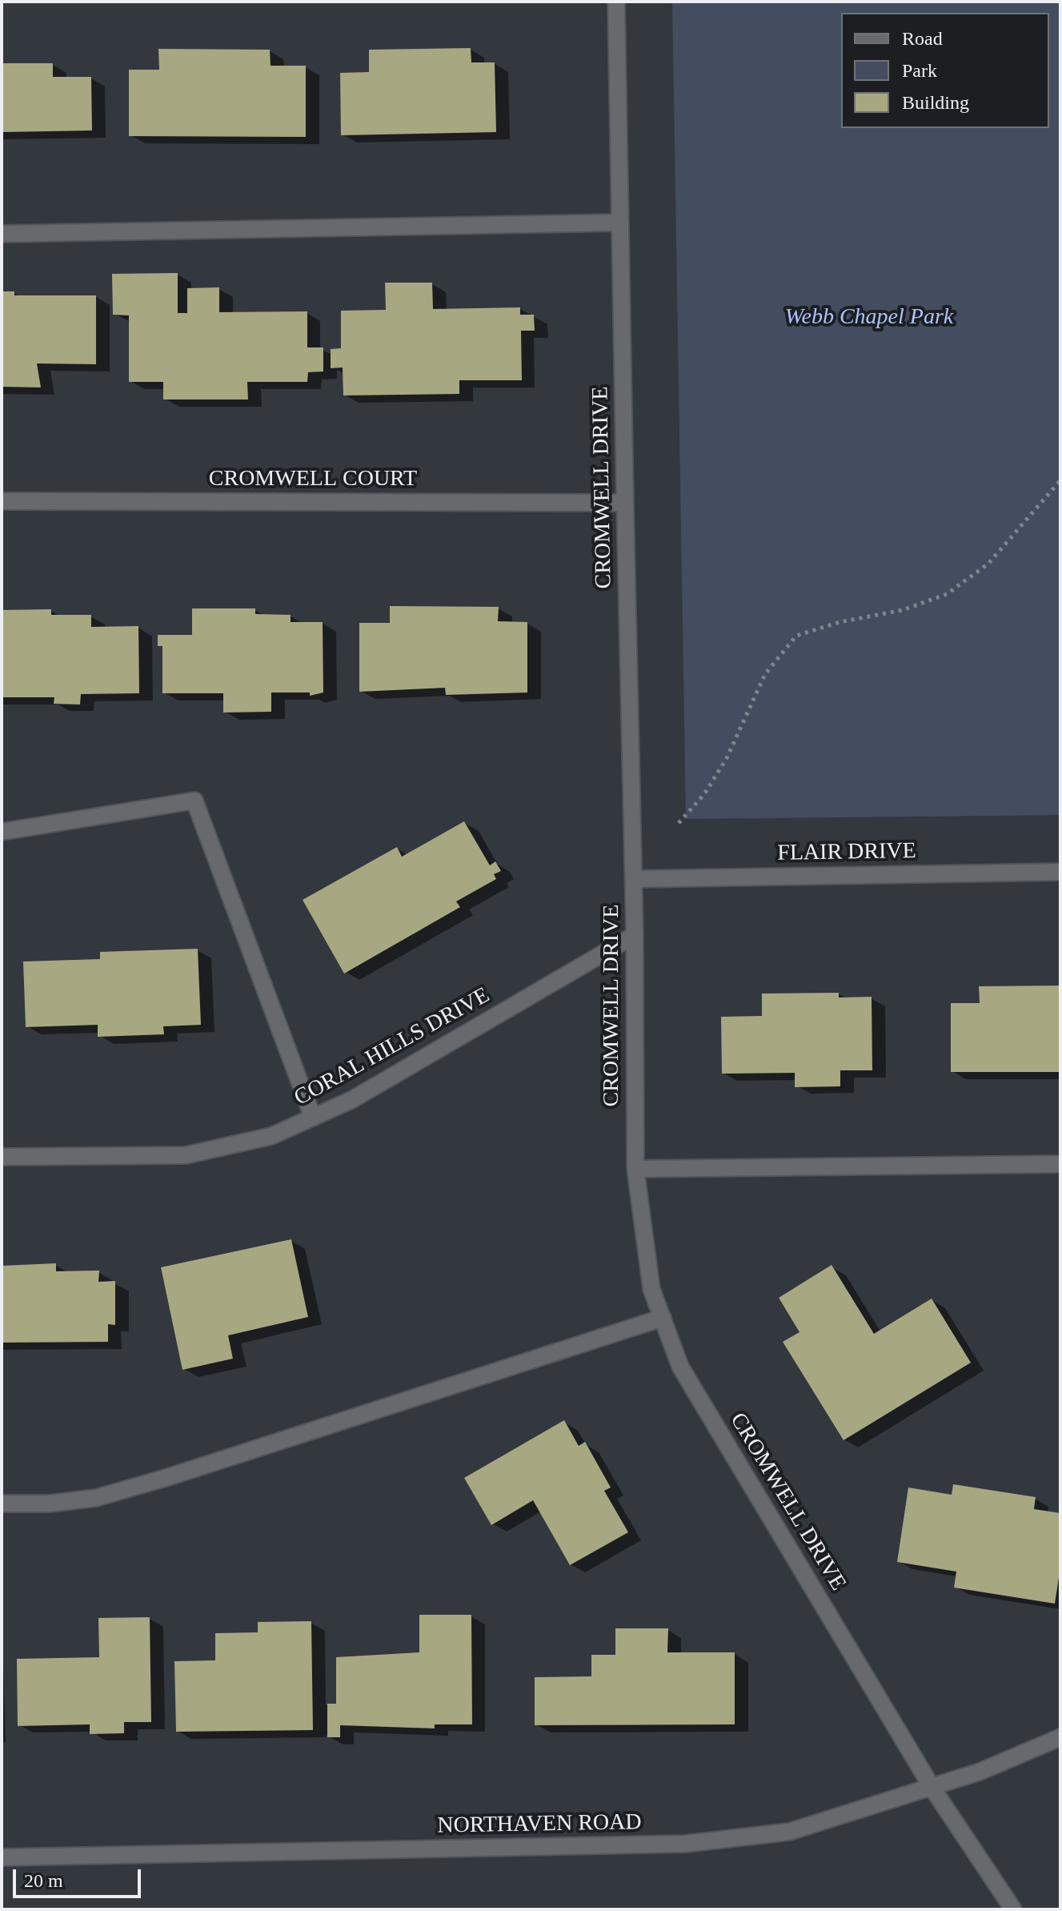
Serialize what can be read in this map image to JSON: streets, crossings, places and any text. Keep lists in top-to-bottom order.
{
  "streets": {
    "street": [
      "CROMWELL COURT",
      "CROMWELL DRIVE",
      "FLAIR DRIVE",
      "CORAL HILLS DRIVE",
      "NORTHAVEN ROAD"
    ]
  },
  "crossings": [
    ["CROMWELL COURT", "CROMWELL DRIVE"],
    ["CROMWELL DRIVE", "FLAIR DRIVE"],
    ["CROMWELL DRIVE", "CORAL HILLS DRIVE"],
    ["CROMWELL DRIVE", "NORTHAVEN ROAD"]
  ],
  "parks": ["Webb Chapel Park"],
  "legend": ["Road", "Park", "Building"],
  "scale_bar": "20 m"
}
